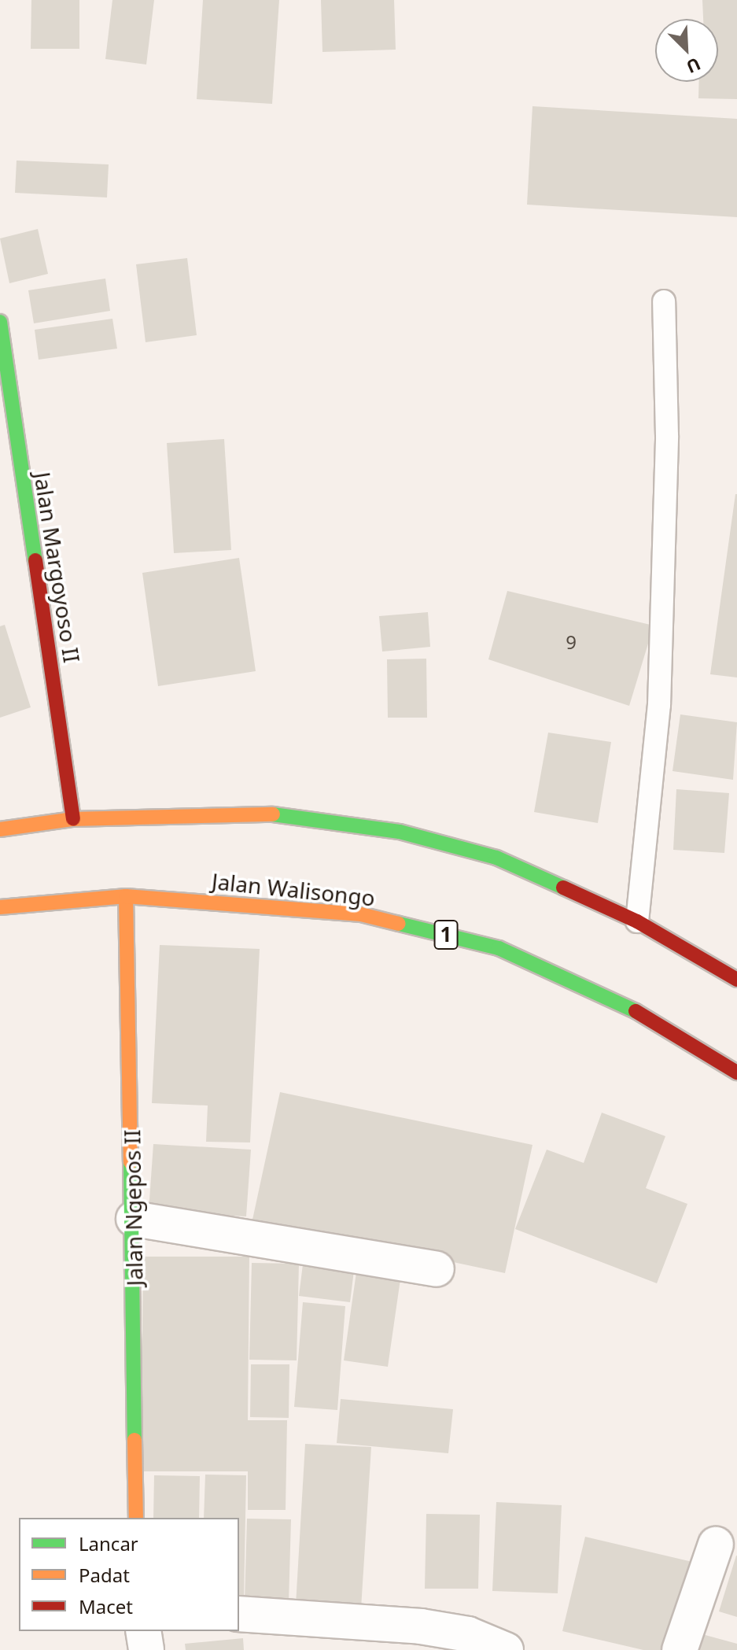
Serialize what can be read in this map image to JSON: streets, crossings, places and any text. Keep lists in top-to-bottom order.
{
  "streets": {
    "main road": [
      "Jalan Margoyoso II",
      "Jalan Walisongo",
      "1",
      "Jalan Ngepos II"
    ]
  },
  "crossings": [
    ["Jalan Walisongo", "Jalan Ngepos II"]
  ],
  "house_numbers": ["9"],
  "legend": ["Lancar", "Padat", "Macet"],
  "north": "bottom right"
}
